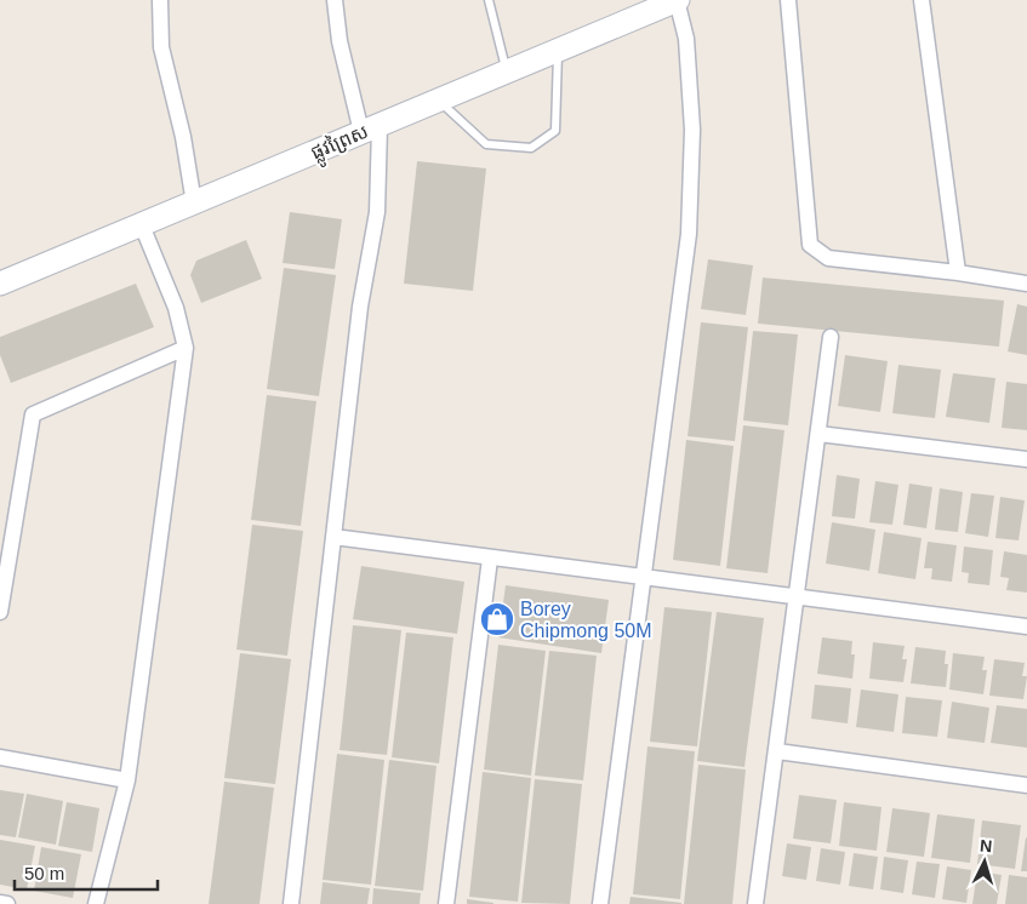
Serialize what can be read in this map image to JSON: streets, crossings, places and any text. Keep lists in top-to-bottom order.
{
  "streets": {
    "main road": ["ផ្លូវព្រៃស"]
  },
  "places": {
    "shop": ["Borey Chipmong 50M"]
  },
  "scale_bar": "50 m",
  "north": "top"
}
